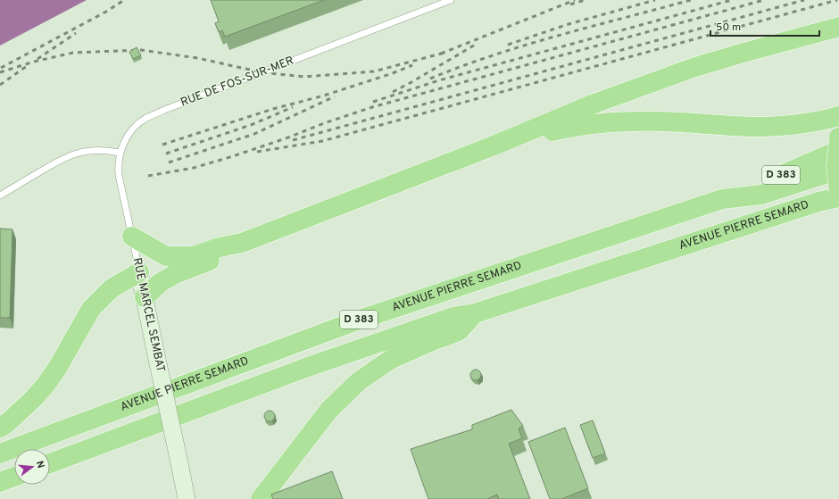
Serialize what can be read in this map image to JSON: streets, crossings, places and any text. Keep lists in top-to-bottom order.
{
  "streets": {
    "highway": ["D 383", "AVENUE PIERRE SEMARD"],
    "main road": ["RUE MARCEL SEMBAT"],
    "lane": ["RUE DE FOS-SUR-MER"]
  },
  "crossings": [
    ["RUE DE FOS-SUR-MER", "RUE MARCEL SEMBAT"],
    ["D 383", "AVENUE PIERRE SEMARD"]
  ],
  "scale_bar": "50 m",
  "north": "right"
}
